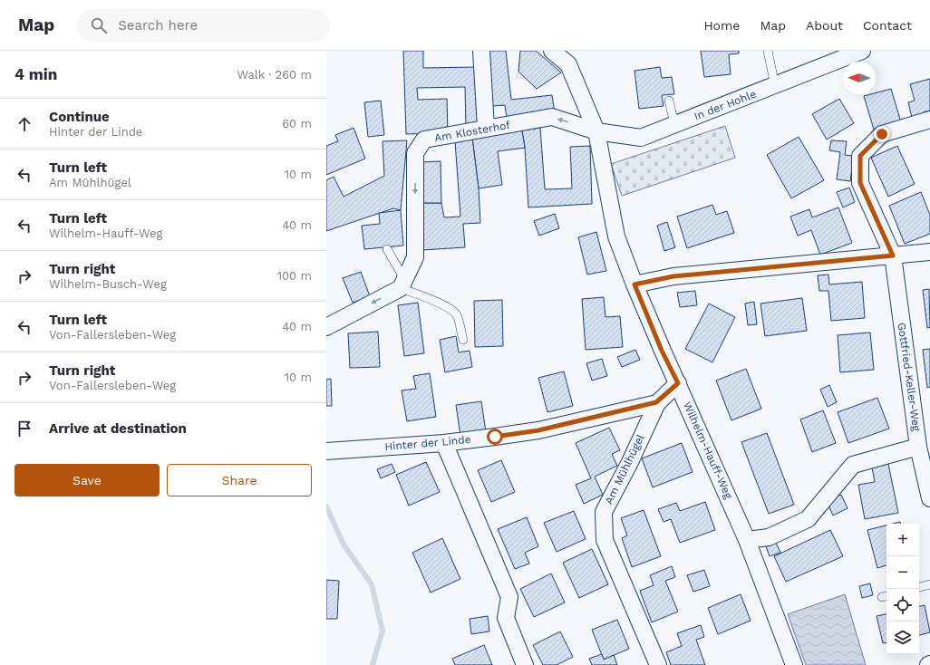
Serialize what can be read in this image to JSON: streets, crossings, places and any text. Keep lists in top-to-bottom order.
{
  "streets": {
    "street": [
      "In der Hohle",
      "Am Klosterhof",
      "Gottfried-Keller-Weg",
      "Hinter der Linde",
      "Wilhelm-Hauff-Weg",
      "Am Mühlhügel"
    ]
  },
  "crossings": [
    ["In der Hohle", "Am Klosterhof"],
    ["In der Hohle", "Wilhelm-Hauff-Weg"],
    ["Am Klosterhof", "Wilhelm-Hauff-Weg"],
    ["Hinter der Linde", "Am Mühlhügel"],
    ["Wilhelm-Hauff-Weg", "Am Mühlhügel"]
  ],
  "north": "left",
  "page": {
    "header": "Map",
    "search": "Search here",
    "nav": [
      "Home",
      "Map",
      "About",
      "Contact"
    ],
    "heading": ["4 min", "Walk · 260 m"],
    "list": [
      ["Continue", "Hinter der Linde", "60 m"],
      ["Turn left", "Am Mühlhügel", "10 m"],
      ["Turn left", "Wilhelm-Hauff-Weg", "40 m"],
      ["Turn right", "Wilhelm-Busch-Weg", "100 m"],
      ["Turn left", "Von-Fallersleben-Weg", "40 m"],
      ["Turn right", "Von-Fallersleben-Weg", "10 m"],
      "Arrive at destination"
    ],
    "buttons": ["Save", "Share"],
    "map_buttons": ["+", "−"]
  }
}
